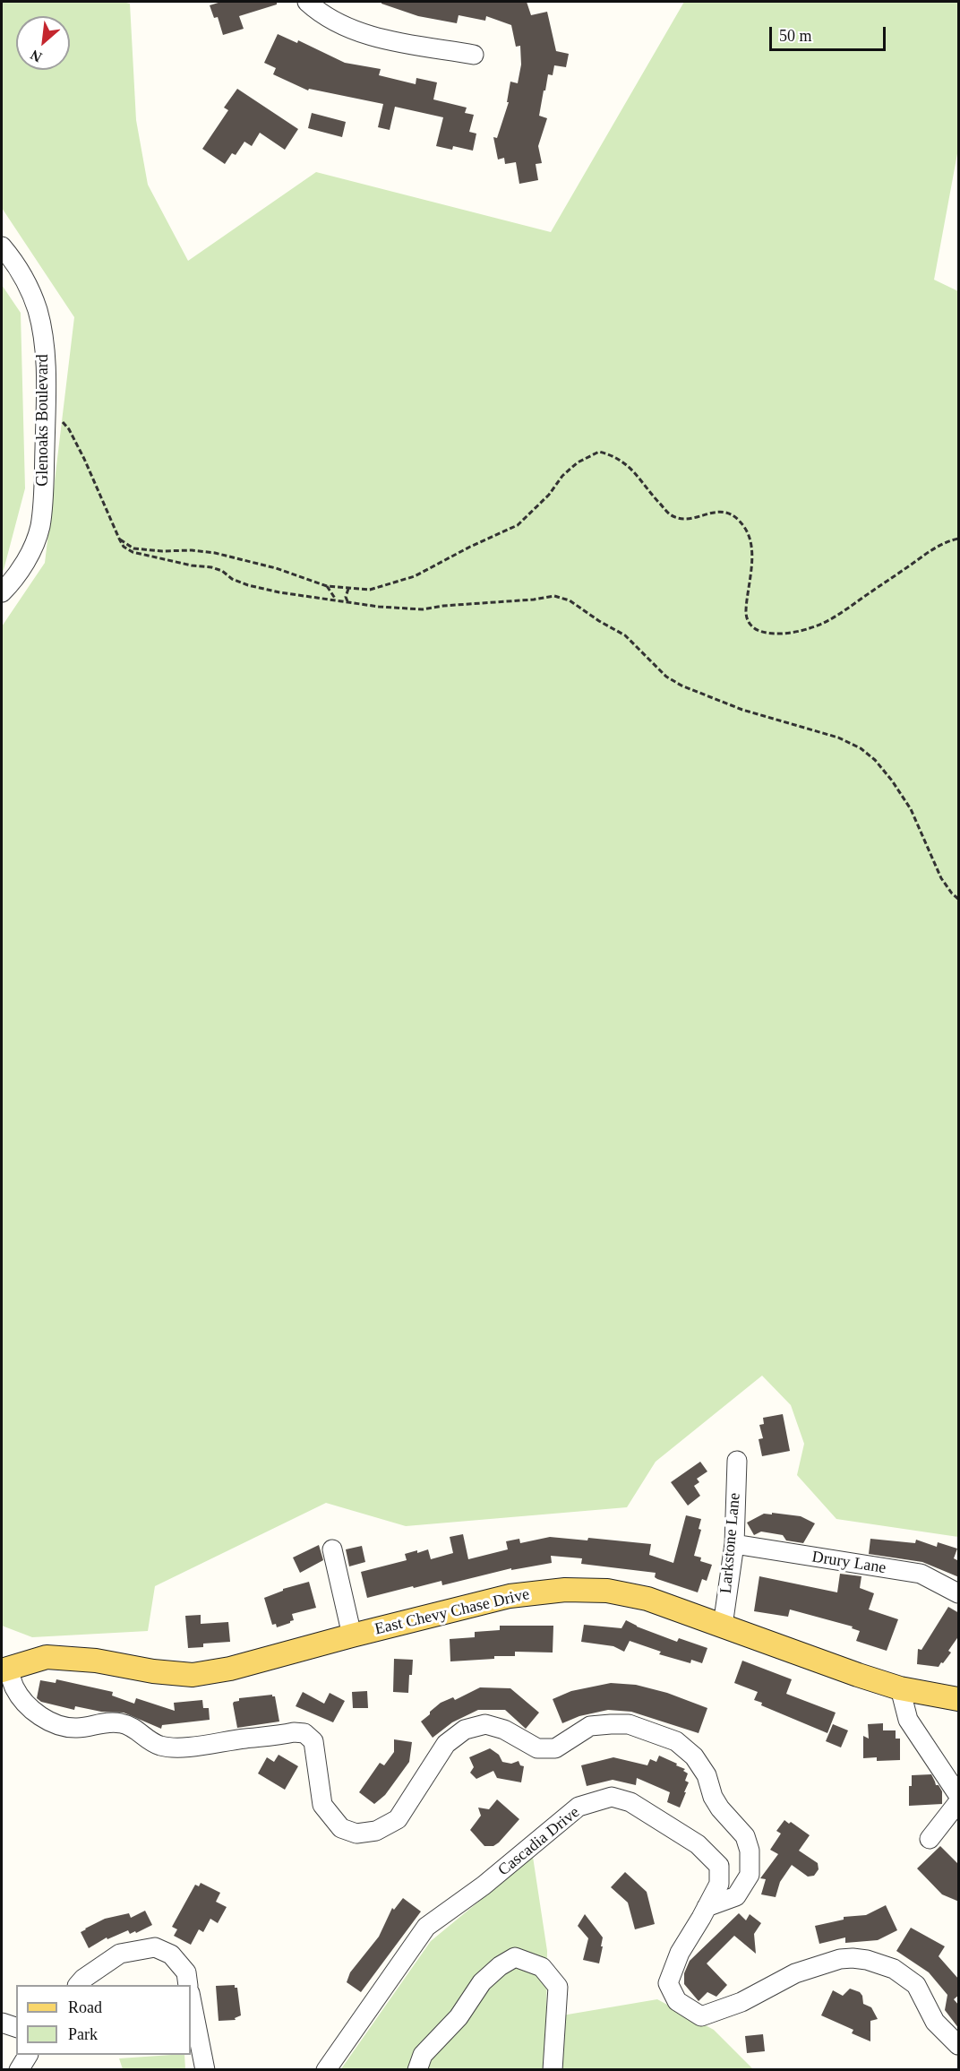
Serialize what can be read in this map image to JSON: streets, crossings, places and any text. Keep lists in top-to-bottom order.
{
  "streets": {
    "main road": ["East Chevy Chase Drive"],
    "street": [
      "Glenoaks Boulevard",
      "Larkstone Lane",
      "Drury Lane",
      "Cascadia Drive"
    ]
  },
  "crossings": [
    ["Larkstone Lane", "Drury Lane"],
    ["Larkstone Lane", "East Chevy Chase Drive"]
  ],
  "legend": ["Road", "Park"],
  "scale_bar": "50 m",
  "north": "bottom left"
}
